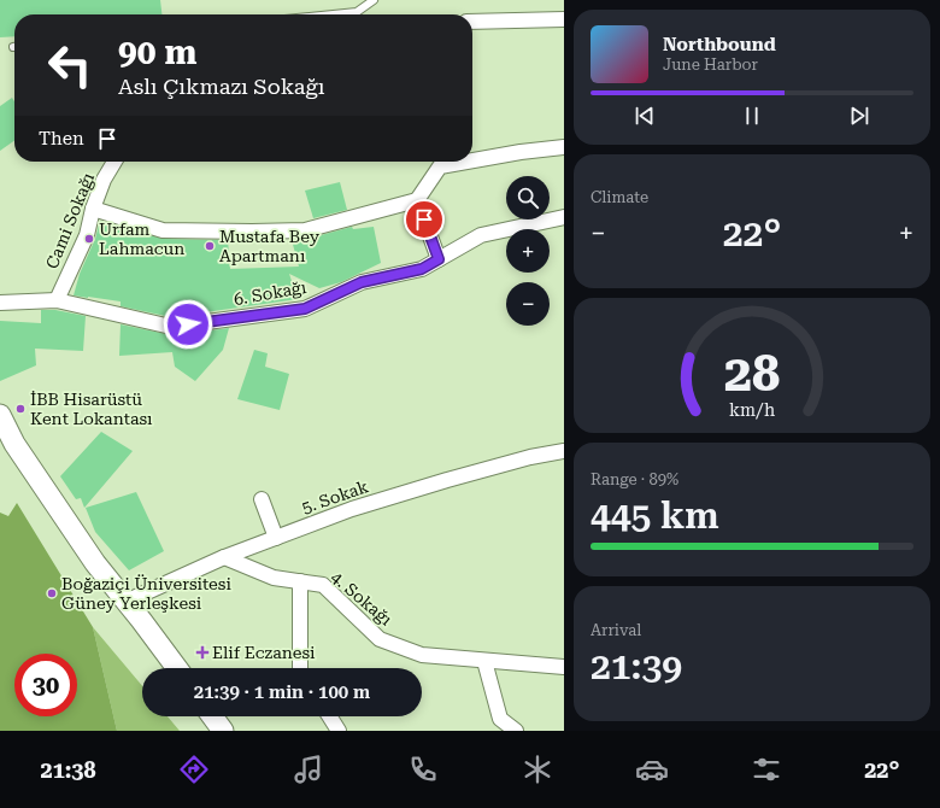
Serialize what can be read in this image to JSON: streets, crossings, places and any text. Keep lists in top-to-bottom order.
{
  "streets": {
    "street": [
      "Cami Sokağı",
      "6. Sokağı",
      "5. Sokak",
      "4. Sokağı"
    ]
  },
  "crossings": [
    ["Cami Sokağı", "6. Sokağı"],
    ["5. Sokak", "4. Sokağı"]
  ],
  "places": {
    "other": [
      "Urfam Lahmacun",
      "Mustafa Bey Apartmanı",
      "İBB Hisarüstü Kent Lokantası",
      "Boğaziçi Üniversitesi Güney Yerleşkesi"
    ],
    "health": ["Elif Eczanesi"]
  },
  "page": {
    "turn": ["90 m", "Aslı Çıkmazı Sokağı"],
    "song": ["Northbound", "June Harbor"],
    "then": "Then",
    "tile": [
      "Climate",
      ["Range · 89%", "445 km"],
      ["Arrival", "21:39"]
    ],
    "map_buttons": ["+", "−"],
    "heat": ["−", "22°", "+"],
    "limit": "30",
    "trip": "21:39 · 1 min · 100 m",
    "tabs": ["21:38", "22°"],
    "gauge": ["28", "km/h"]
  }
}
